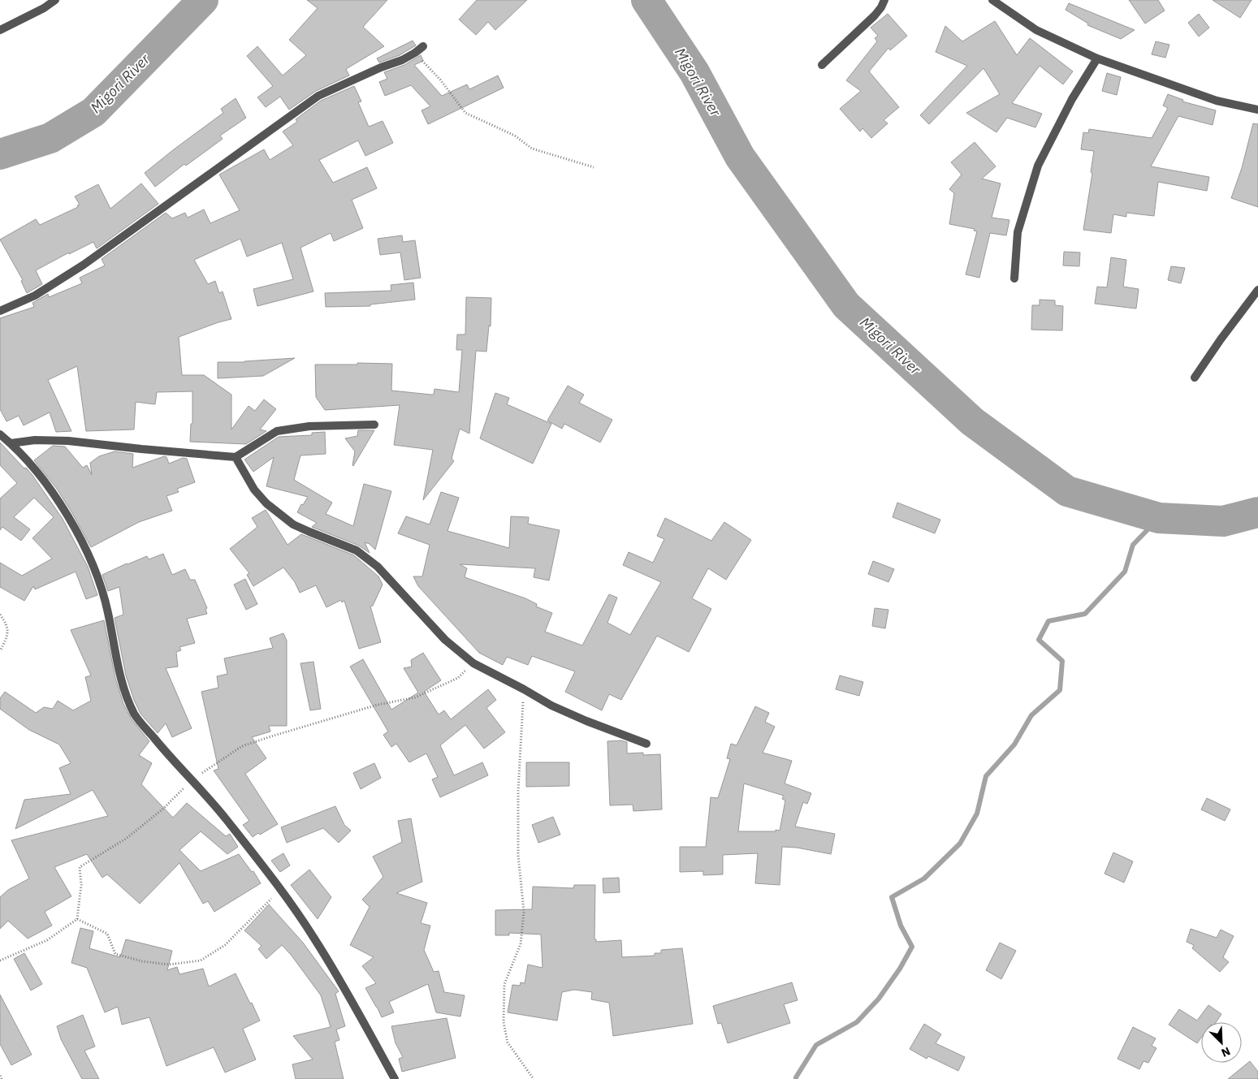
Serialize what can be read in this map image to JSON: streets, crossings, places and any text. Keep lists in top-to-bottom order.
{
  "water": ["Migori River"],
  "north": "bottom right"
}
